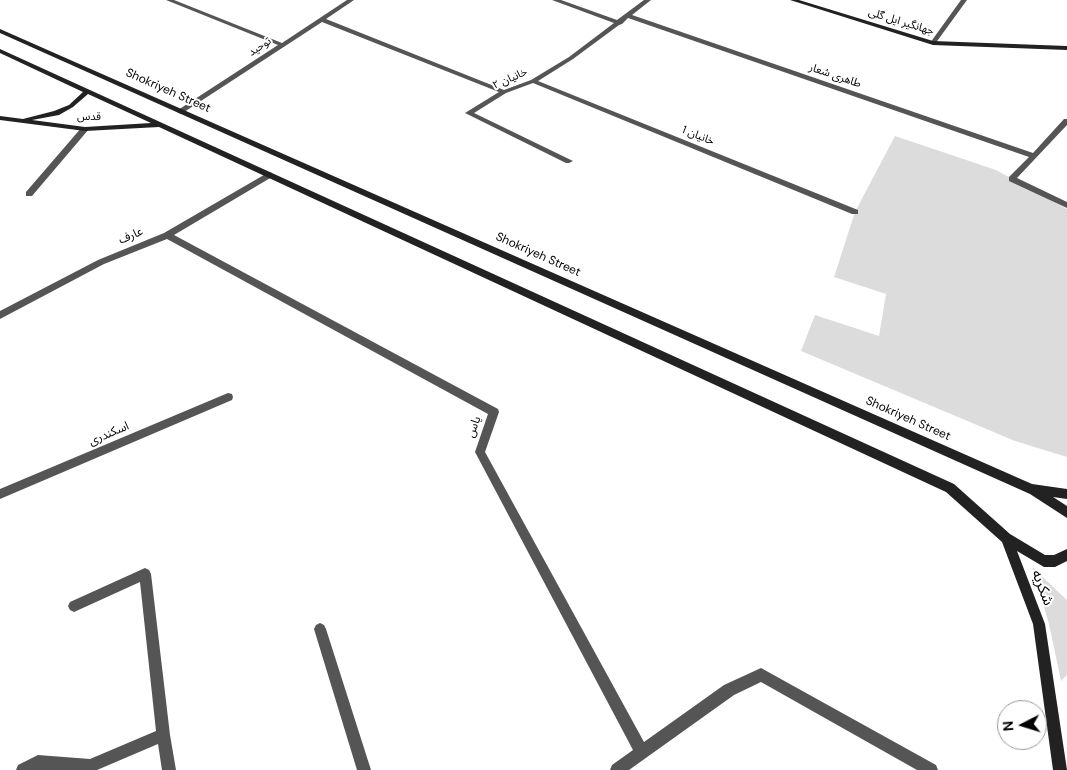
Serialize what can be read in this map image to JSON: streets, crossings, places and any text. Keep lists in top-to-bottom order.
{
  "streets": {
    "main road": [
      "جهانگیر ایل گلی",
      "Shokriyeh Street",
      "قدس",
      "شکریه"
    ],
    "street": [
      "توحید",
      "طاهری شعار",
      "خانیان ۲",
      "خانیان 1",
      "عارف",
      "یاس",
      "اسکندری"
    ]
  },
  "crossings": [
    ["توحید", "Shokriyeh Street"],
    ["طاهری شعار", "خانیان ۲"],
    ["خانیان ۲", "خانیان 1"],
    ["عارف", "یاس"]
  ],
  "north": "left"
}
